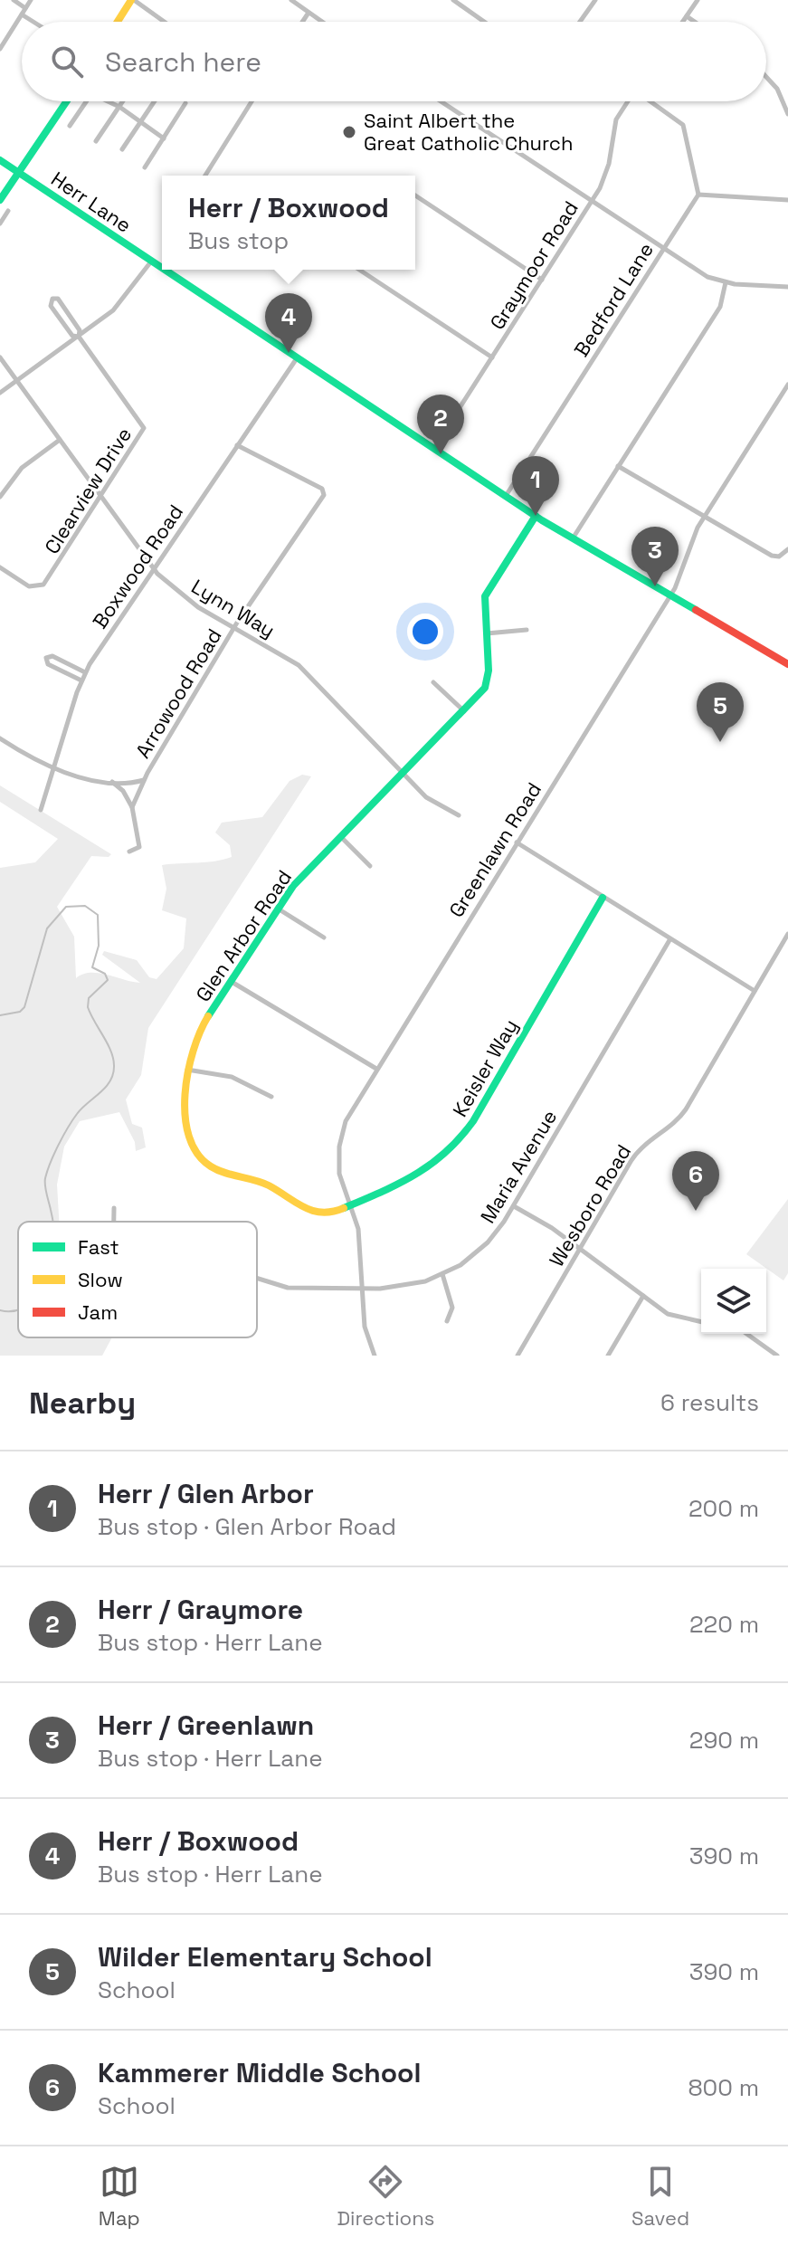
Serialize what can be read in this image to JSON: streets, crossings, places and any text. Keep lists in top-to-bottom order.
{
  "streets": {
    "street": [
      "Herr Lane",
      "Graymoor Road",
      "Bedford Lane",
      "Clearview Drive",
      "Boxwood Road",
      "Lynn Way",
      "Arrowood Road",
      "Greenlawn Road",
      "Glen Arbor Road",
      "Keisler Way",
      "Maria Avenue",
      "Wesboro Road"
    ]
  },
  "crossings": [
    ["Herr Lane", "Graymoor Road"],
    ["Herr Lane", "Bedford Lane"],
    ["Herr Lane", "Boxwood Road"],
    ["Herr Lane", "Greenlawn Road"],
    ["Herr Lane", "Glen Arbor Road"],
    ["Clearview Drive", "Lynn Way"],
    ["Boxwood Road", "Lynn Way"],
    ["Boxwood Road", "Arrowood Road"],
    ["Lynn Way", "Arrowood Road"],
    ["Lynn Way", "Glen Arbor Road"],
    ["Greenlawn Road", "Glen Arbor Road"],
    ["Greenlawn Road", "Keisler Way"],
    ["Greenlawn Road", "Maria Avenue"],
    ["Glen Arbor Road", "Keisler Way"]
  ],
  "places": ["Saint Albert the Great Catholic Church"],
  "legend": ["Fast", "Slow", "Jam"],
  "page": {
    "search": "Search here",
    "popup": ["Herr / Boxwood", "Bus stop"],
    "pins": [
      "4",
      "2",
      "1",
      "3",
      "5",
      "6"
    ],
    "heading": ["Nearby", "6 results"],
    "list": [
      {
        "mark": "1",
        "name": "Herr / Glen Arbor",
        "note": "Bus stop · Glen Arbor Road",
        "value": "200 m"
      },
      {
        "mark": "2",
        "name": "Herr / Graymore",
        "note": "Bus stop · Herr Lane",
        "value": "220 m"
      },
      {
        "mark": "3",
        "name": "Herr / Greenlawn",
        "note": "Bus stop · Herr Lane",
        "value": "290 m"
      },
      {
        "mark": "4",
        "name": "Herr / Boxwood",
        "note": "Bus stop · Herr Lane",
        "value": "390 m"
      },
      {
        "mark": "5",
        "name": "Wilder Elementary School",
        "note": "School",
        "value": "390 m"
      },
      {
        "mark": "6",
        "name": "Kammerer Middle School",
        "note": "School",
        "value": "800 m"
      }
    ],
    "nav": ["Map", "Directions", "Saved"]
  }
}
